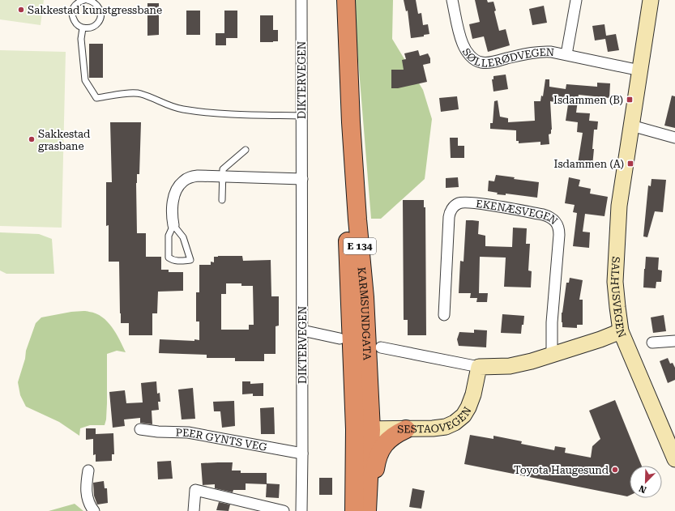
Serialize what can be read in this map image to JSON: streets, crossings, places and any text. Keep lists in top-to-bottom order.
{
  "streets": {
    "highway": ["E 134", "KARMSUNDGATA"],
    "main road": ["SALHUSVEGEN", "SESTAOVEGEN"],
    "street": [
      "SØLLERØDVEGEN",
      "DIKTERVEGEN",
      "EKENÆSVEGEN",
      "PEER GYNTS VEG"
    ]
  },
  "crossings": [
    ["SØLLERØDVEGEN", "SALHUSVEGEN"],
    ["DIKTERVEGEN", "PEER GYNTS VEG"],
    ["E 134", "KARMSUNDGATA"],
    ["E 134", "SESTAOVEGEN"],
    ["KARMSUNDGATA", "SESTAOVEGEN"]
  ],
  "places": {
    "other": ["Sakkestad kunstgressbane", "Sakkestad grasbane", "Toyota Haugesund"],
    "transit": ["Isdammen (B)", "Isdammen (A)"]
  },
  "north": "bottom left"
}
